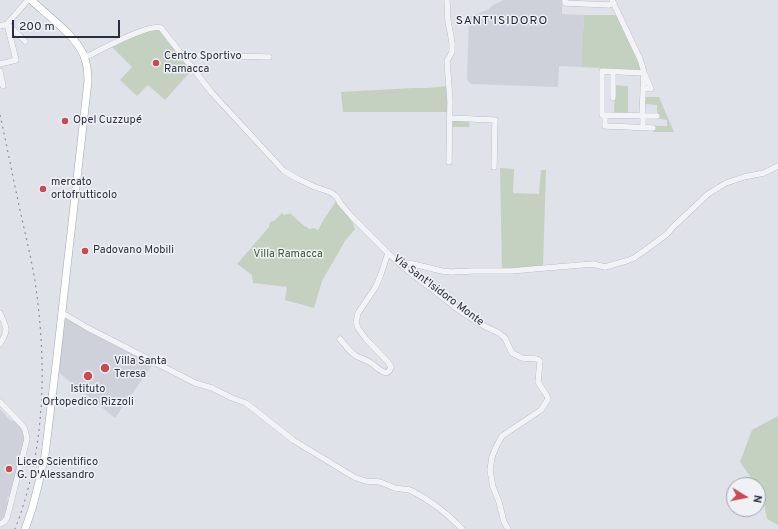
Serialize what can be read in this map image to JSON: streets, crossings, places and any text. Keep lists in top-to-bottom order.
{
  "streets": {
    "street": ["Via Sant'Isidoro Monte"]
  },
  "districts": ["SANT'ISIDORO"],
  "parks": ["Villa Ramacca"],
  "places": [
    "Centro Sportivo Ramacca",
    "Opel Cuzzupé",
    "mercato ortofrutticolo",
    "Padovano Mobili",
    "Villa Santa Teresa",
    "Istituto Ortopedico Rizzoli",
    "Liceo Scientifico G. D'Alessandro"
  ],
  "scale_bar": "200 m",
  "north": "right"
}
